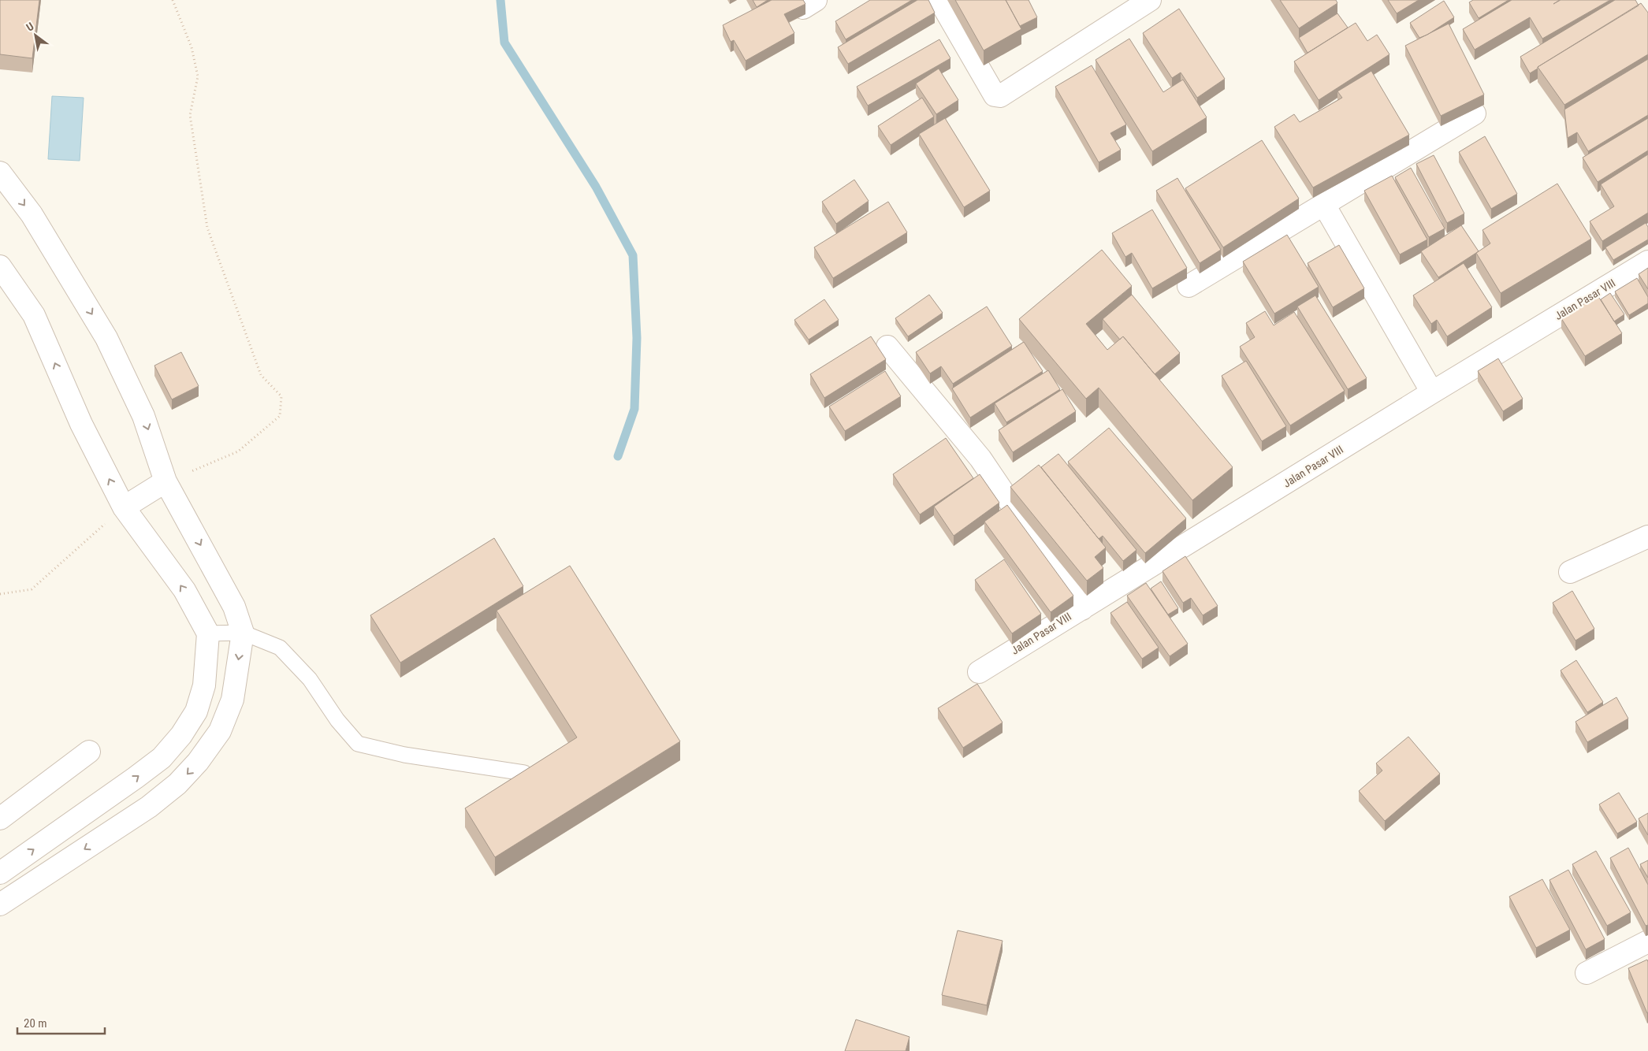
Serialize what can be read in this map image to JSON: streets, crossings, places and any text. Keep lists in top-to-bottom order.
{
  "streets": {
    "street": ["Jalan Pasar VIII"]
  },
  "scale_bar": "20 m",
  "north": "top left"
}
